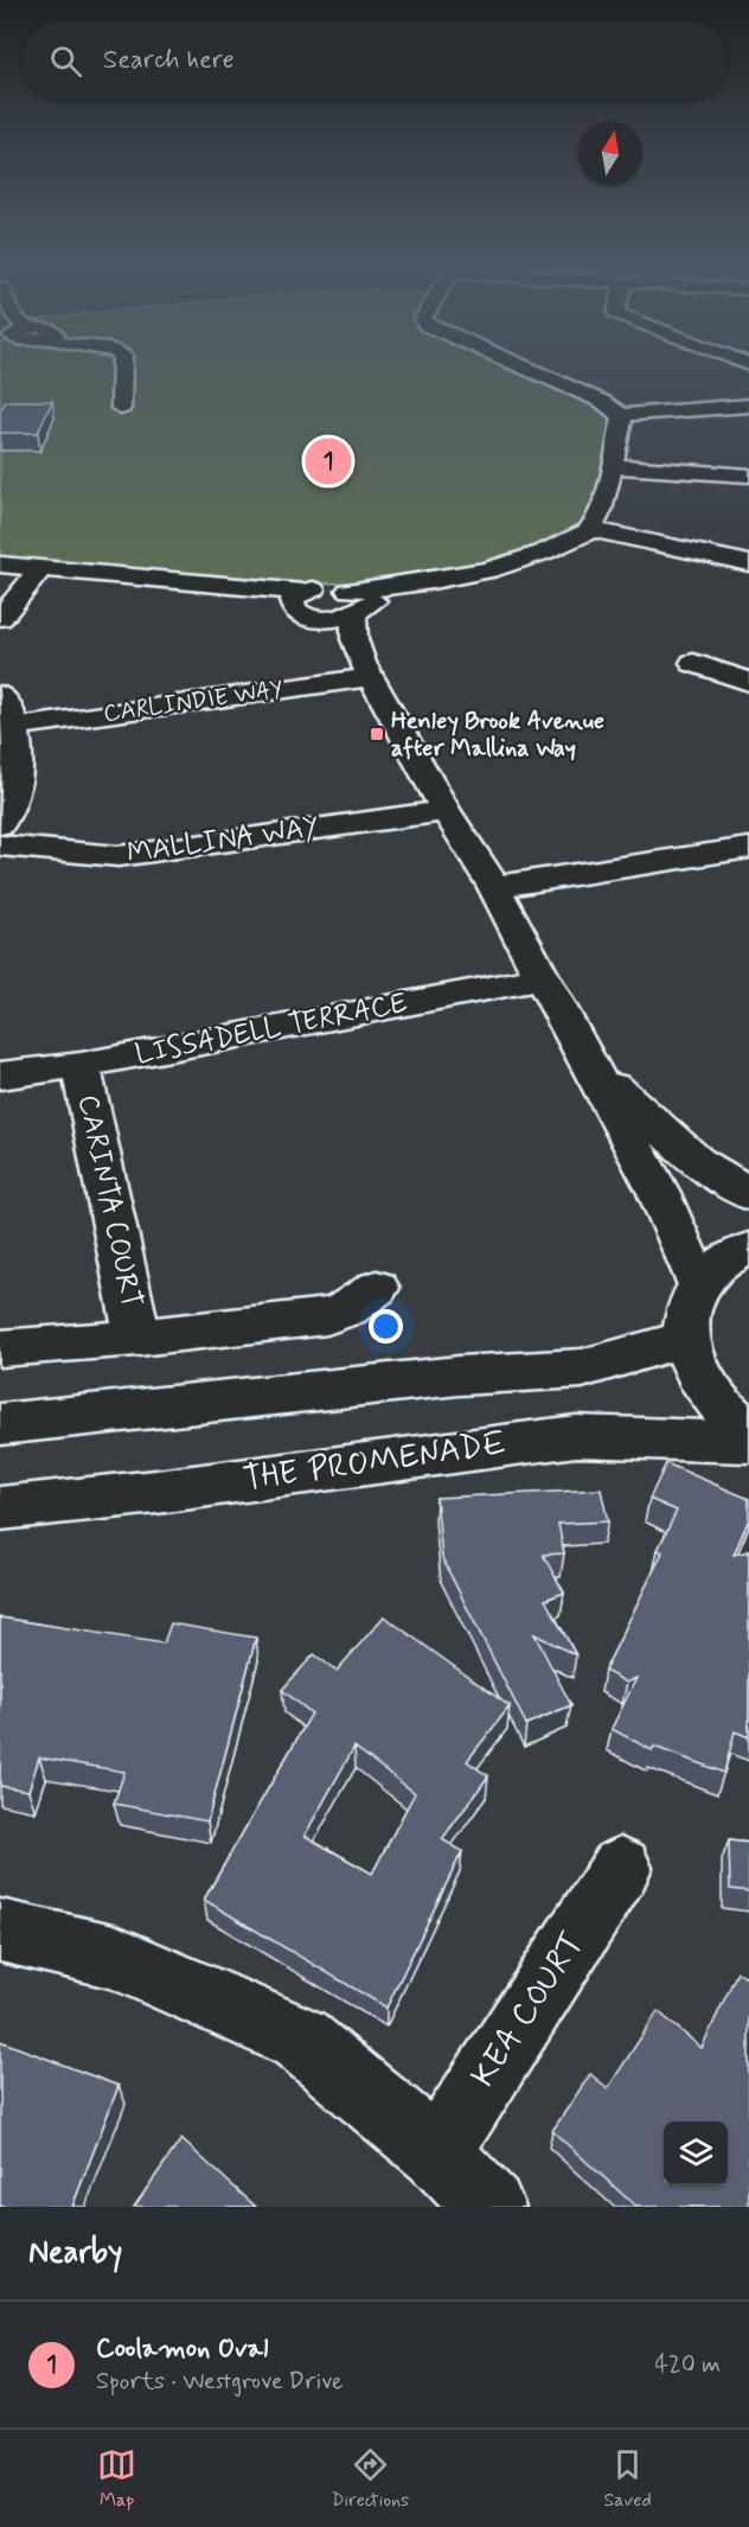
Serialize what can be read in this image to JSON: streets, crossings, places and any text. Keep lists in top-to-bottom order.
{
  "streets": {
    "street": [
      "CARLINDIE WAY",
      "MALLINA WAY",
      "LISSADELL TERRACE",
      "CARINTA COURT",
      "THE PROMENADE",
      "KEA COURT"
    ]
  },
  "crossings": [
    ["LISSADELL TERRACE", "CARINTA COURT"]
  ],
  "places": {
    "transit": ["Henley Brook Avenue after Mallina Way"]
  },
  "north": "top",
  "page": {
    "search": "Search here",
    "pins": "1",
    "heading": "Nearby",
    "list": [
      {
        "mark": "1",
        "name": "Coolamon Oval",
        "note": "Sports · Westgrove Drive",
        "value": "420 m"
      }
    ],
    "nav": ["Map", "Directions", "Saved"]
  }
}
